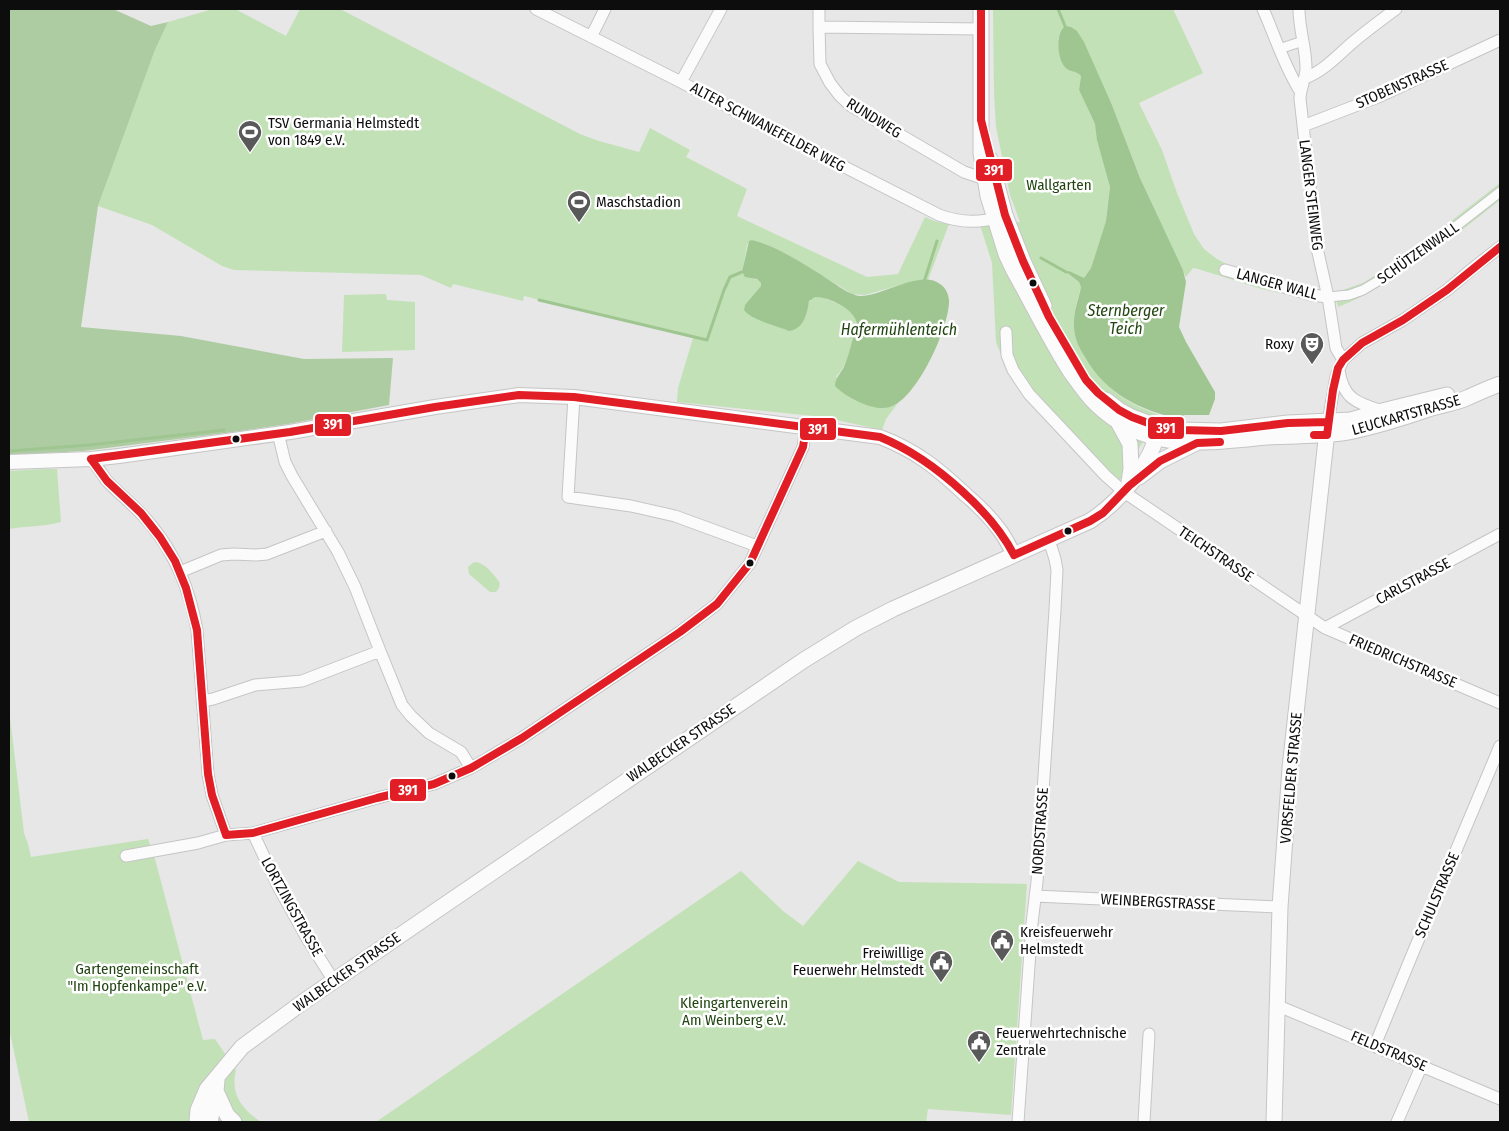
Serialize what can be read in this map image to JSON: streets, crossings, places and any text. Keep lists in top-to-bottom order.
{
  "streets": {
    "main road": ["LEUCKARTSTRASSE", "WALBECKER STRASSE", "VORSFELDER STRASSE"],
    "street": [
      "STOBENSTRASSE",
      "RUNDWEG",
      "ALTER SCHWANEFELDER WEG",
      "LANGER STEINWEG",
      "SCHÜTZENWALL",
      "LANGER WALL",
      "TEICHSTRASSE",
      "CARLSTRASSE",
      "FRIEDRICHSTRASSE",
      "NORDSTRASSE",
      "SCHULSTRASSE",
      "WEINBERGSTRASSE",
      "LORTZINGSTRASSE",
      "FELDSTRASSE"
    ]
  },
  "crossings": [
    ["STOBENSTRASSE", "LANGER STEINWEG"],
    ["LANGER STEINWEG", "SCHÜTZENWALL"],
    ["LANGER STEINWEG", "LANGER WALL"],
    ["LANGER STEINWEG", "LEUCKARTSTRASSE"],
    ["SCHÜTZENWALL", "LANGER WALL"],
    ["LEUCKARTSTRASSE", "VORSFELDER STRASSE"],
    ["TEICHSTRASSE", "FRIEDRICHSTRASSE"],
    ["TEICHSTRASSE", "WALBECKER STRASSE"],
    ["TEICHSTRASSE", "VORSFELDER STRASSE"],
    ["CARLSTRASSE", "FRIEDRICHSTRASSE"],
    ["FRIEDRICHSTRASSE", "VORSFELDER STRASSE"],
    ["WALBECKER STRASSE", "NORDSTRASSE"],
    ["WALBECKER STRASSE", "LORTZINGSTRASSE"],
    ["VORSFELDER STRASSE", "WEINBERGSTRASSE"],
    ["VORSFELDER STRASSE", "FELDSTRASSE"],
    ["NORDSTRASSE", "WEINBERGSTRASSE"],
    ["SCHULSTRASSE", "FELDSTRASSE"]
  ],
  "water": ["Sternberger Teich", "Hafermühlenteich"],
  "parks": ["Wallgarten", "Gartengemeinschaft \"Im Hopfenkampe\" e.V.", "Kleingartenverein Am Weinberg e.V."],
  "places": {
    "sports": ["TSV Germania Helmstedt von 1849 e.V.", "Maschstadion"],
    "theatre": ["Roxy"],
    "public building": ["Kreisfeuerwehr Helmstedt", "Freiwillige Feuerwehr Helmstedt", "Feuerwehrtechnische Zentrale"]
  },
  "lines": ["transit line 391"]
}
